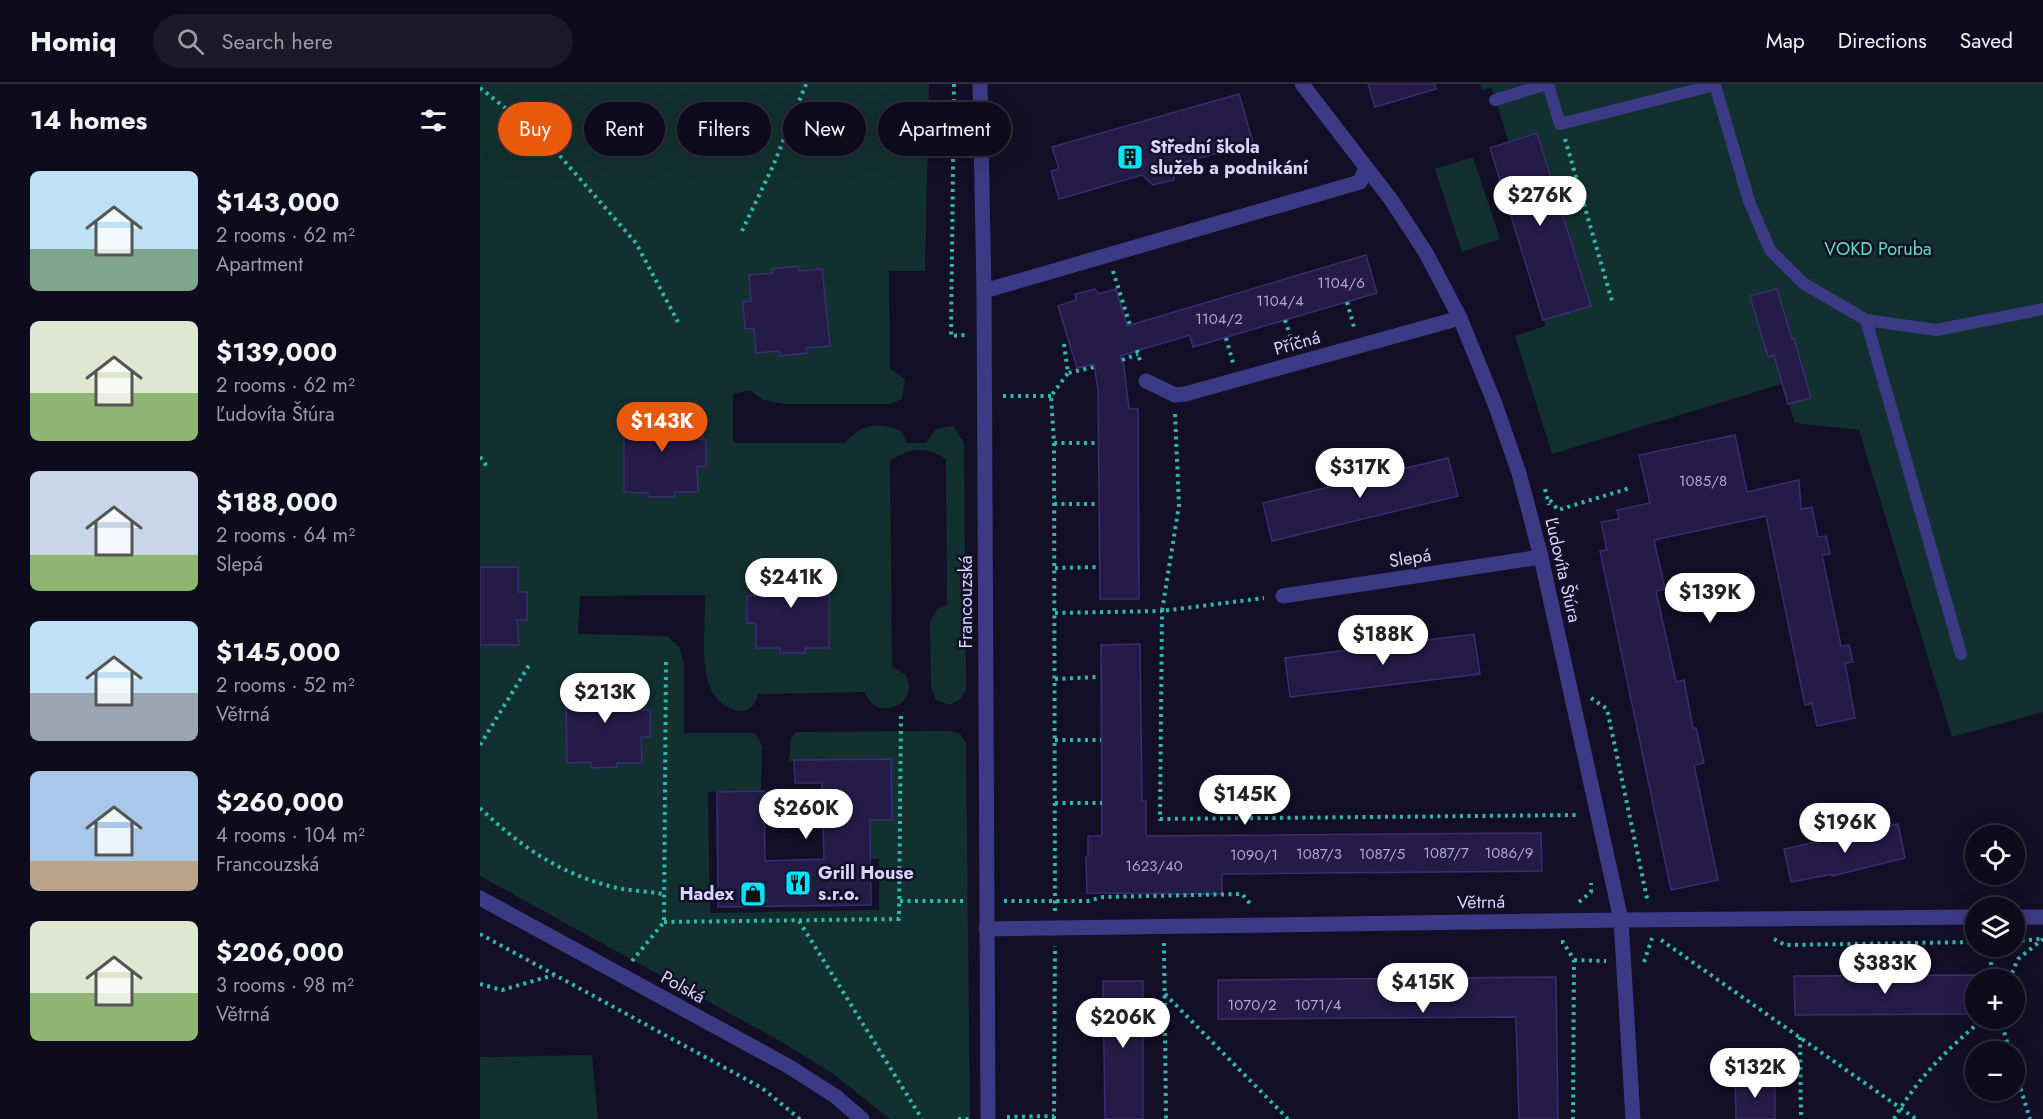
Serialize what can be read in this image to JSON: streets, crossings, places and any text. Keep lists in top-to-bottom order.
{
  "streets": {
    "street": [
      "Příčná",
      "Slepá",
      "Ľudovíta Štúra",
      "Francouzská",
      "Větrná",
      "Polská"
    ]
  },
  "crossings": [
    ["Příčná", "Ľudovíta Štúra"],
    ["Slepá", "Ľudovíta Štúra"],
    ["Ľudovíta Štúra", "Větrná"],
    ["Francouzská", "Větrná"]
  ],
  "parks": ["VOKD Poruba"],
  "places": {
    "building": ["Střední škola služeb a podnikání"],
    "restaurant": ["Grill House s.r.o."],
    "shop": ["Hadex"]
  },
  "house_numbers": [
    "1104/6",
    "1104/4",
    "1104/2",
    "1085/8",
    "1087/7",
    "1086/9",
    "1087/3",
    "1087/5",
    "1090/1",
    "1623/40",
    "1070/2",
    "1071/4"
  ],
  "page": {
    "header": "Homiq",
    "search": "Search here",
    "nav": ["Map", "Directions", "Saved"],
    "heading": "14 homes",
    "chip": [
      "Buy",
      "Rent",
      "Filters",
      "New",
      "Apartment"
    ],
    "list": [
      {
        "name": "$143,000",
        "note": "2 rooms · 62 m² · Apartment"
      },
      {
        "name": "$139,000",
        "note": "2 rooms · 62 m² · Ľudovíta Štúra"
      },
      {
        "name": "$188,000",
        "note": "2 rooms · 64 m² · Slepá"
      },
      {
        "name": "$145,000",
        "note": "2 rooms · 52 m² · Větrná"
      },
      {
        "name": "$260,000",
        "note": "4 rooms · 104 m² · Francouzská"
      },
      {
        "name": "$206,000",
        "note": "3 rooms · 98 m² · Větrná"
      }
    ],
    "price": [
      "$276K",
      "$143K",
      "$317K",
      "$241K",
      "$139K",
      "$188K",
      "$213K",
      "$145K",
      "$260K",
      "$196K",
      "$383K",
      "$415K",
      "$206K",
      "$132K"
    ],
    "map_buttons": ["+", "−"]
  }
}
